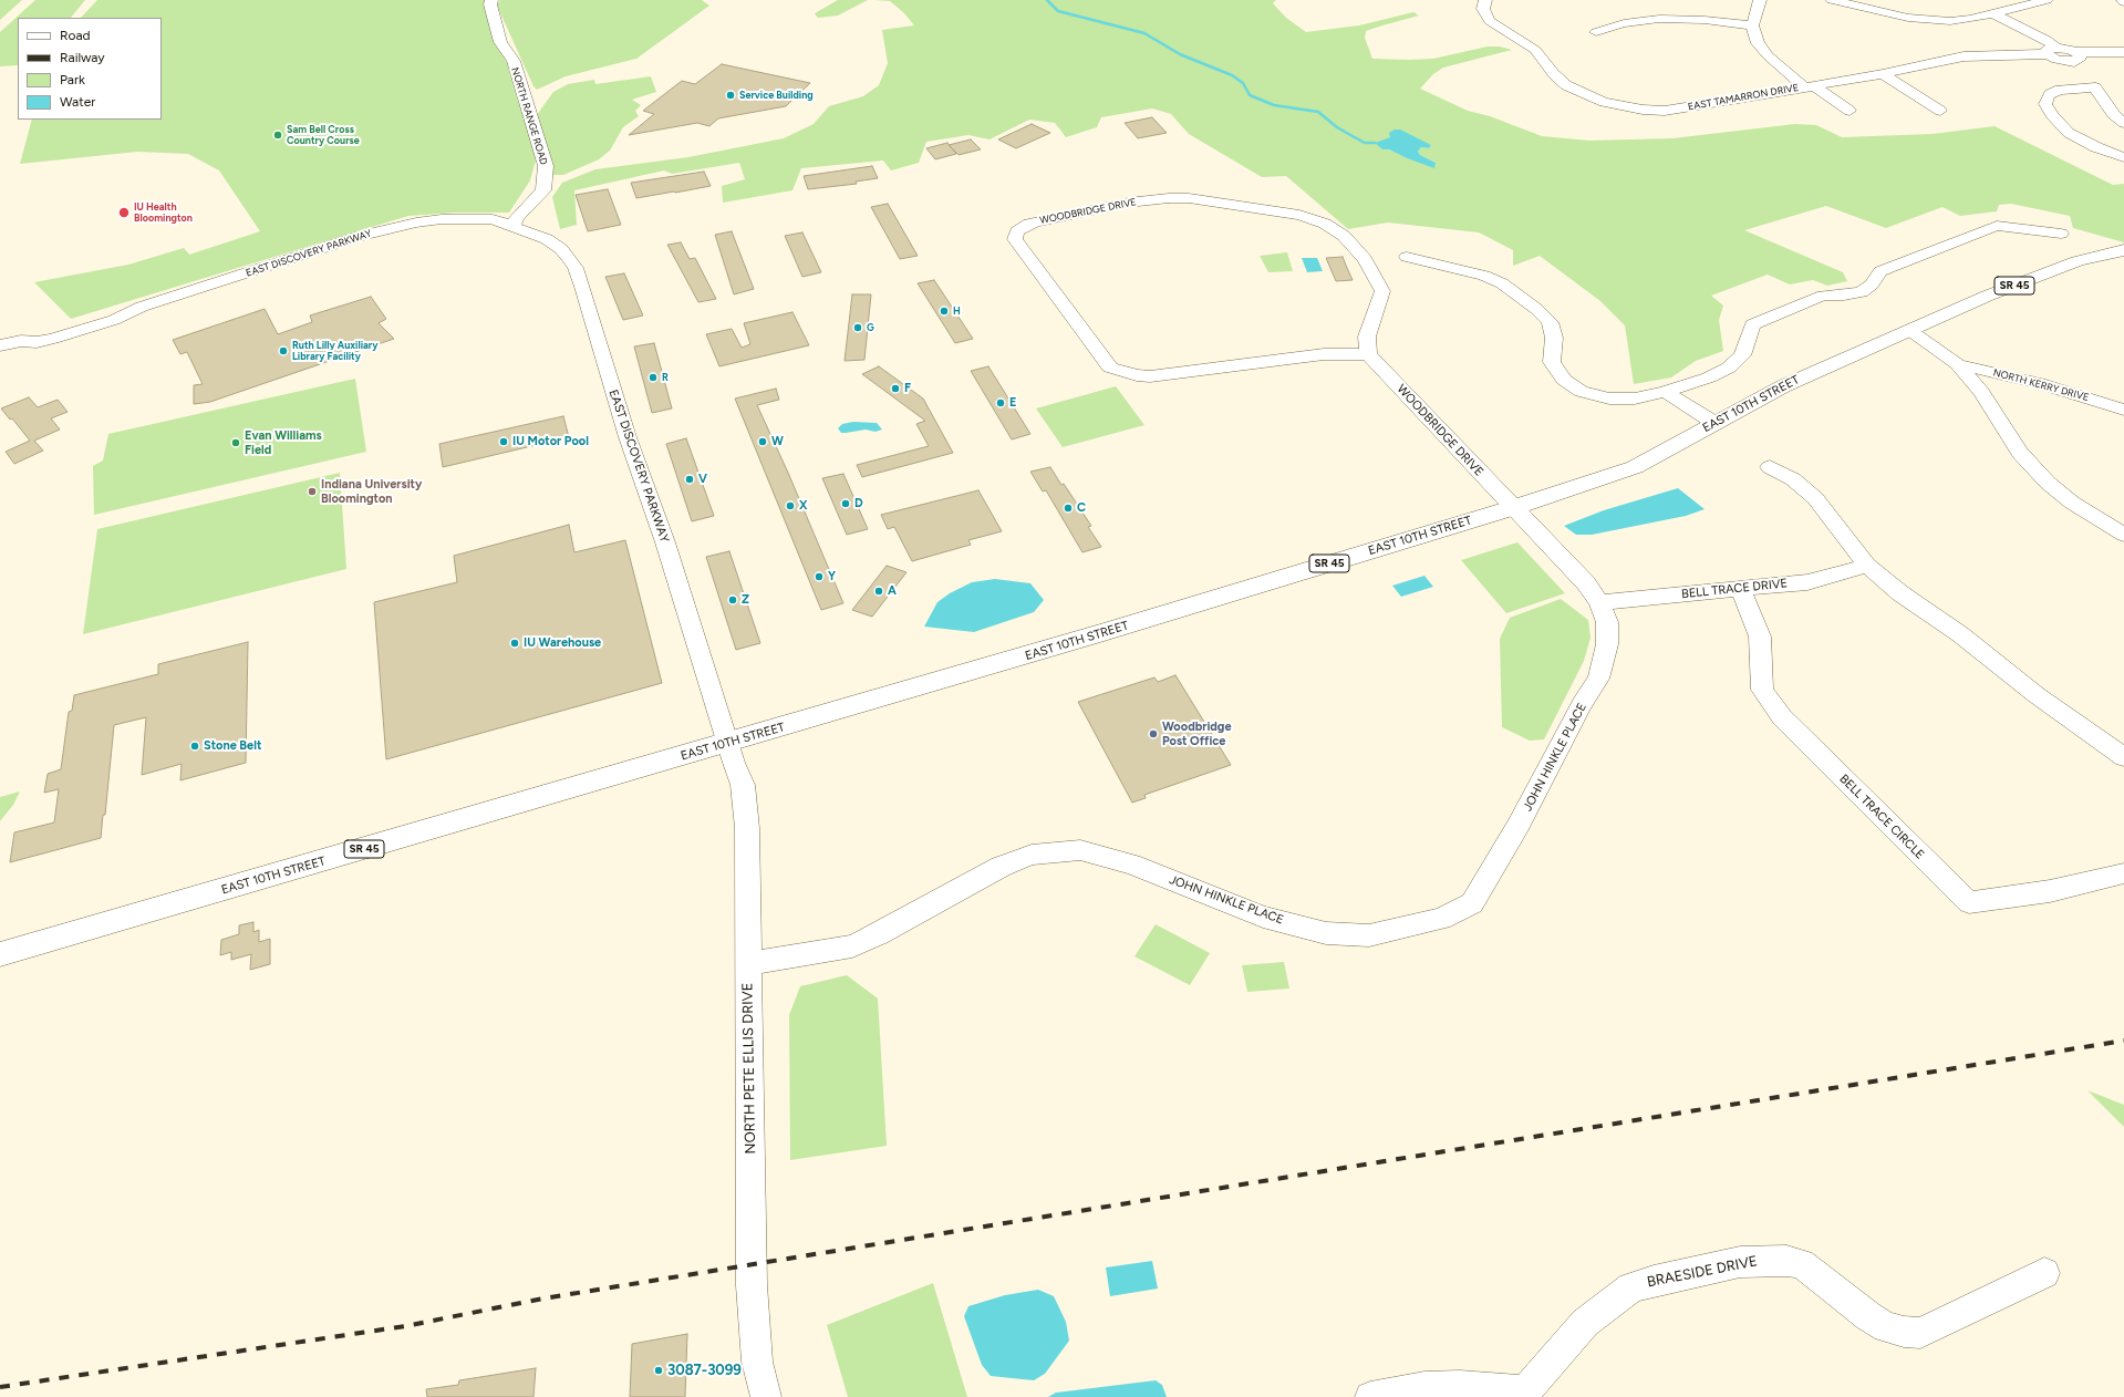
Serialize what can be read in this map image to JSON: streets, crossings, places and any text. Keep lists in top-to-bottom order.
{
  "streets": {
    "main road": ["SR 45", "EAST 10TH STREET"],
    "street": [
      "EAST TAMARRON DRIVE",
      "NORTH RANGE ROAD",
      "WOODBRIDGE DRIVE",
      "EAST DISCOVERY PARKWAY",
      "NORTH KERRY DRIVE",
      "BELL TRACE DRIVE",
      "JOHN HINKLE PLACE",
      "BELL TRACE CIRCLE",
      "NORTH PETE ELLIS DRIVE",
      "BRAESIDE DRIVE"
    ]
  },
  "crossings": [
    ["NORTH RANGE ROAD", "EAST DISCOVERY PARKWAY"],
    ["WOODBRIDGE DRIVE", "EAST 10TH STREET"],
    ["WOODBRIDGE DRIVE", "JOHN HINKLE PLACE"],
    ["EAST DISCOVERY PARKWAY", "EAST 10TH STREET"],
    ["EAST DISCOVERY PARKWAY", "NORTH PETE ELLIS DRIVE"],
    ["EAST 10TH STREET", "JOHN HINKLE PLACE"],
    ["EAST 10TH STREET", "NORTH PETE ELLIS DRIVE"],
    ["BELL TRACE DRIVE", "JOHN HINKLE PLACE"],
    ["BELL TRACE DRIVE", "BELL TRACE CIRCLE"],
    ["JOHN HINKLE PLACE", "NORTH PETE ELLIS DRIVE"]
  ],
  "places": [
    "Service Building",
    "Sam Bell Cross Country Course",
    "IU Health Bloomington",
    "H",
    "G",
    "Ruth Lilly Auxiliary Library Facility",
    "R",
    "F",
    "E",
    "IU Motor Pool",
    "W",
    "Evan Williams Field",
    "V",
    "Indiana University Bloomington",
    "D",
    "X",
    "C",
    "Y",
    "A",
    "Z",
    "IU Warehouse",
    "Woodbridge Post Office",
    "Stone Belt",
    "3087-3099"
  ],
  "legend": [
    "Road",
    "Railway",
    "Park",
    "Water"
  ]
}
